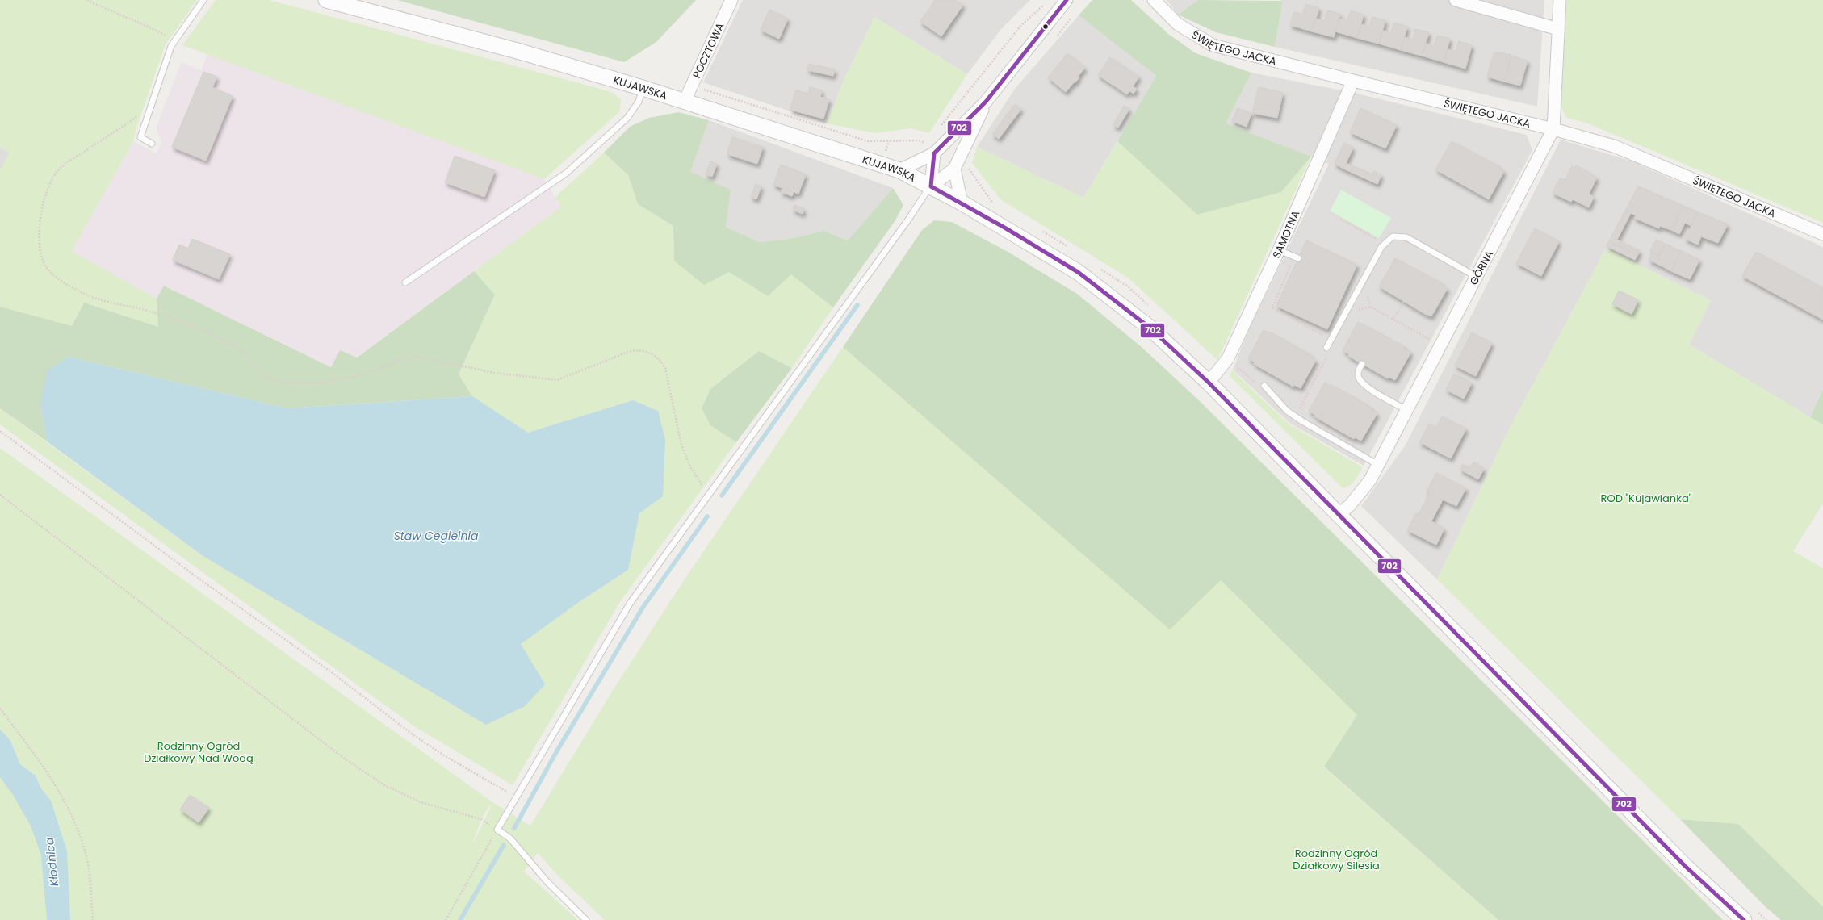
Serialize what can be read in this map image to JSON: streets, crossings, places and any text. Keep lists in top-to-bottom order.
{
  "streets": {
    "street": [
      "ŚWIĘTEGO JACKA",
      "POCZTOWA",
      "KUJAWSKA",
      "SAMOTNA",
      "GÓRNA"
    ]
  },
  "crossings": [
    ["ŚWIĘTEGO JACKA", "SAMOTNA"],
    ["ŚWIĘTEGO JACKA", "GÓRNA"],
    ["POCZTOWA", "KUJAWSKA"],
    ["KUJAWSKA", "SAMOTNA"],
    ["KUJAWSKA", "GÓRNA"]
  ],
  "water": ["Staw Cegielnia", "Kłodnica"],
  "parks": ["ROD \"Kujawianka\"", "Rodzinny Ogród Działkowy Nad Wodą", "Rodzinny Ogród Działkowy Silesia"],
  "lines": ["transit line 702"]
}
